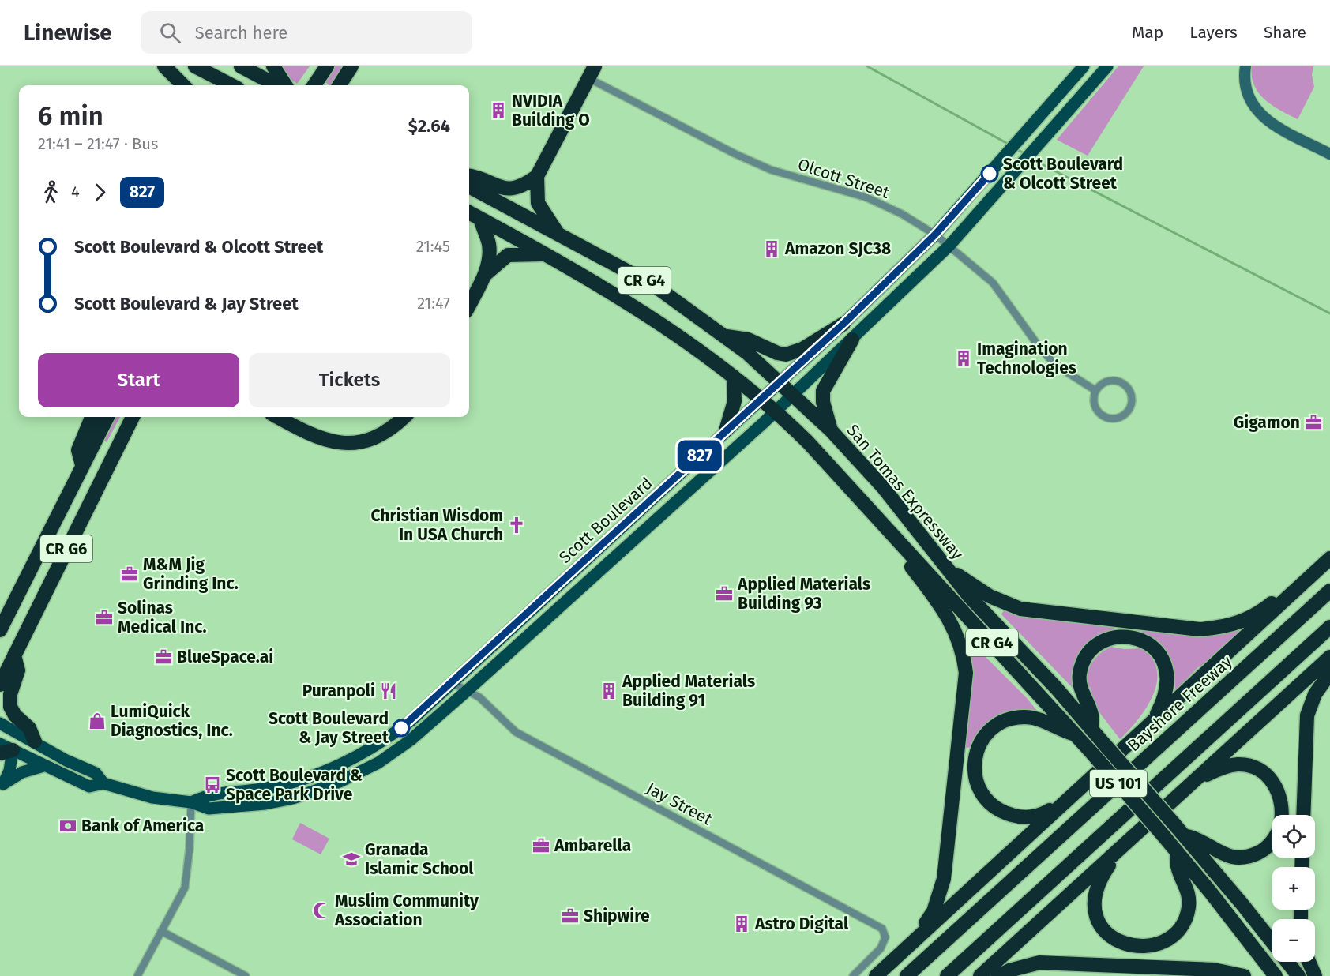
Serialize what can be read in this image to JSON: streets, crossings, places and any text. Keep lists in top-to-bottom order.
{
  "streets": {
    "highway": [
      "CR G4",
      "San Tomas Expressway",
      "CR G6",
      "Bayshore Freeway",
      "US 101"
    ],
    "main road": ["Scott Boulevard"],
    "street": ["Olcott Street", "Jay Street"]
  },
  "crossings": [
    ["Olcott Street", "Scott Boulevard"],
    ["CR G4", "San Tomas Expressway"],
    ["San Tomas Expressway", "Scott Boulevard"],
    ["Scott Boulevard", "Jay Street"]
  ],
  "places": {
    "building": [
      "NVIDIA Building O",
      "Amazon SJC38",
      "Imagination Technologies",
      "Applied Materials Building 91",
      "Astro Digital"
    ],
    "other": ["Scott Boulevard & Olcott Street", "Scott Boulevard & Jay Street"],
    "office": [
      "Gigamon",
      "M&M Jig Grinding Inc.",
      "Applied Materials Building 93",
      "Solinas Medical Inc.",
      "BlueSpace.ai",
      "Ambarella",
      "Shipwire"
    ],
    "church": ["Christian Wisdom In USA Church"],
    "restaurant": ["Puranpoli"],
    "shop": ["LumiQuick Diagnostics, Inc."],
    "bus stop": ["Scott Boulevard & Space Park Drive"],
    "bank": ["Bank of America"],
    "school or university": ["Granada Islamic School"],
    "mosque": ["Muslim Community Association"]
  },
  "lines": ["bus line 827"],
  "page": {
    "header": "Linewise",
    "search": "Search here",
    "nav": ["Map", "Layers", "Share"],
    "on_map": "827",
    "heading": ["6 min", "21:41 – 21:47 · Bus", "$2.64"],
    "legs": ["4", "827"],
    "list": [
      {
        "name": "Scott Boulevard & Olcott Street",
        "value": "21:45"
      },
      {
        "name": "Scott Boulevard & Jay Street",
        "value": "21:47"
      }
    ],
    "buttons": ["Start", "Tickets"],
    "map_buttons": ["+", "−"]
  }
}
